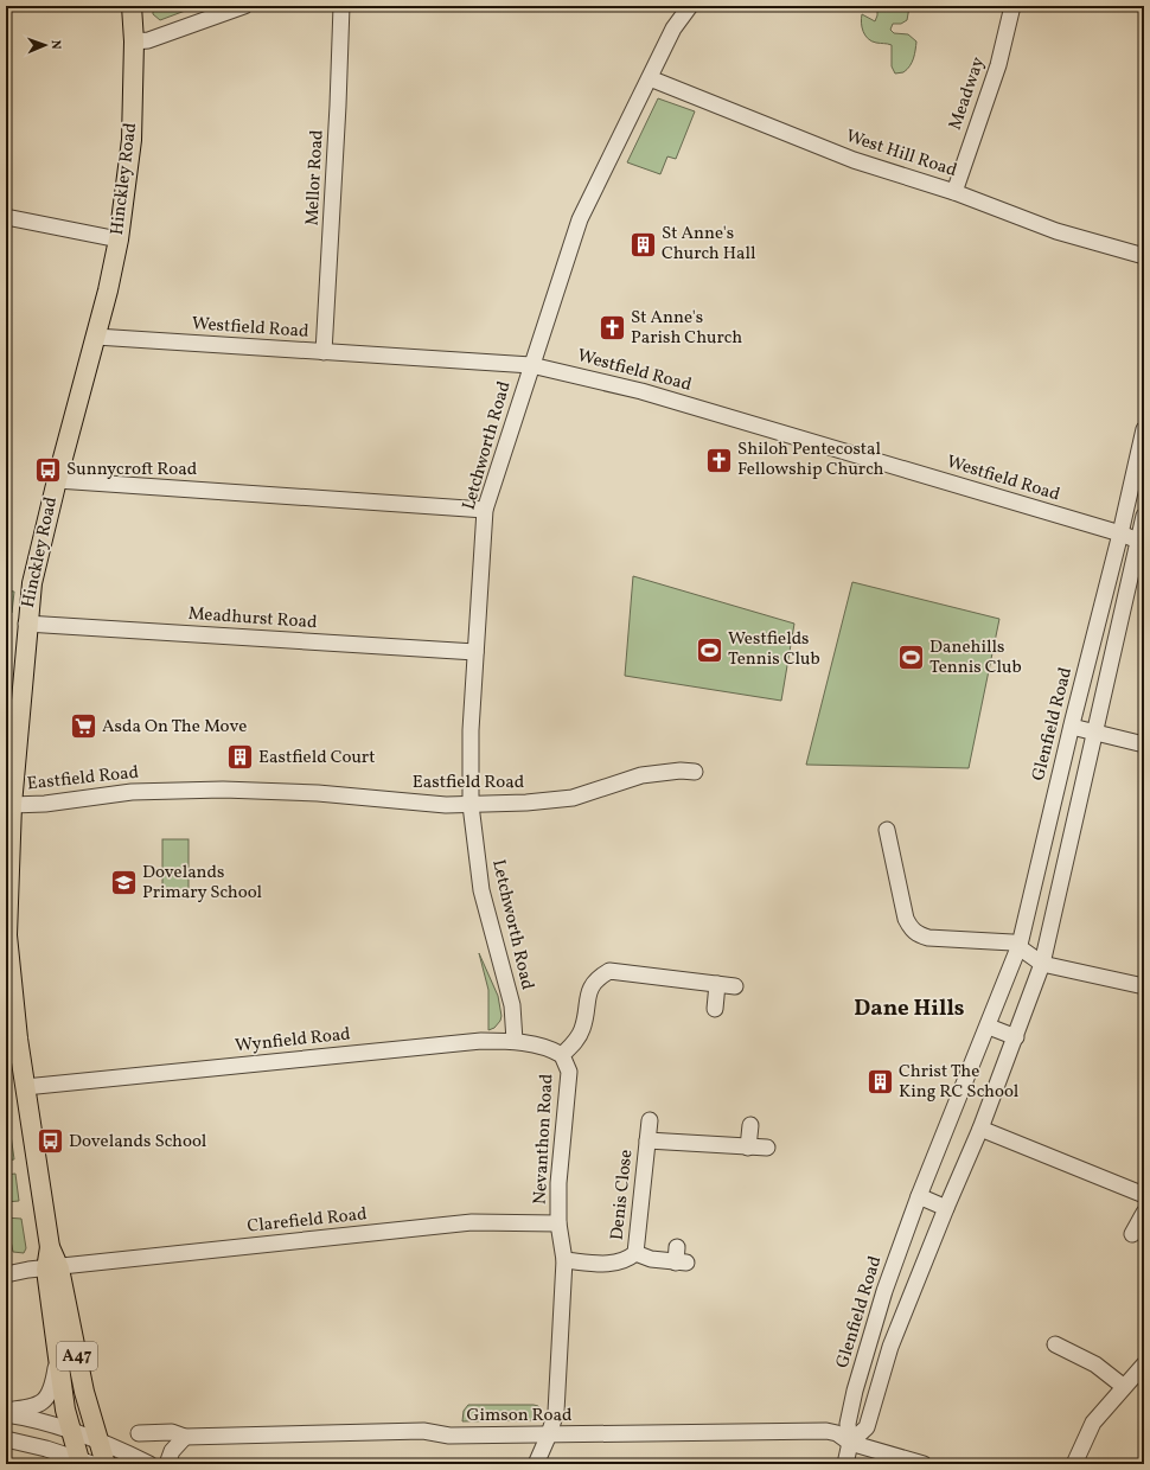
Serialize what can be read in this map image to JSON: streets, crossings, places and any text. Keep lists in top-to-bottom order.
{
  "streets": {
    "main road": ["Hinckley Road", "A47"],
    "street": [
      "Meadway",
      "West Hill Road",
      "Mellor Road",
      "Westfield Road",
      "Letchworth Road",
      "Meadhurst Road",
      "Glenfield Road",
      "Eastfield Road",
      "Wynfield Road",
      "Nevanthon Road",
      "Denis Close",
      "Clarefield Road",
      "Gimson Road"
    ]
  },
  "crossings": [
    ["Meadway", "West Hill Road"],
    ["West Hill Road", "Letchworth Road"],
    ["Mellor Road", "Westfield Road"],
    ["Hinckley Road", "Westfield Road"],
    ["Hinckley Road", "Meadhurst Road"],
    ["Hinckley Road", "Eastfield Road"],
    ["Hinckley Road", "Wynfield Road"],
    ["Hinckley Road", "Clarefield Road"],
    ["Westfield Road", "Letchworth Road"],
    ["Westfield Road", "Glenfield Road"],
    ["Letchworth Road", "Meadhurst Road"],
    ["Letchworth Road", "Eastfield Road"],
    ["Letchworth Road", "Wynfield Road"],
    ["Glenfield Road", "Gimson Road"],
    ["Wynfield Road", "Nevanthon Road"],
    ["Nevanthon Road", "Denis Close"],
    ["Nevanthon Road", "Clarefield Road"],
    ["Nevanthon Road", "Gimson Road"]
  ],
  "districts": ["Dane Hills"],
  "places": {
    "building": ["St Anne's Church Hall", "Eastfield Court", "Christ The King RC School"],
    "church": ["St Anne's Parish Church", "Shiloh Pentecostal Fellowship Church"],
    "bus stop": ["Sunnycroft Road", "Dovelands School"],
    "sports": ["Westfields Tennis Club", "Danehills Tennis Club"],
    "supermarket": ["Asda On The Move"],
    "school or university": ["Dovelands Primary School"]
  },
  "north": "right"
}
